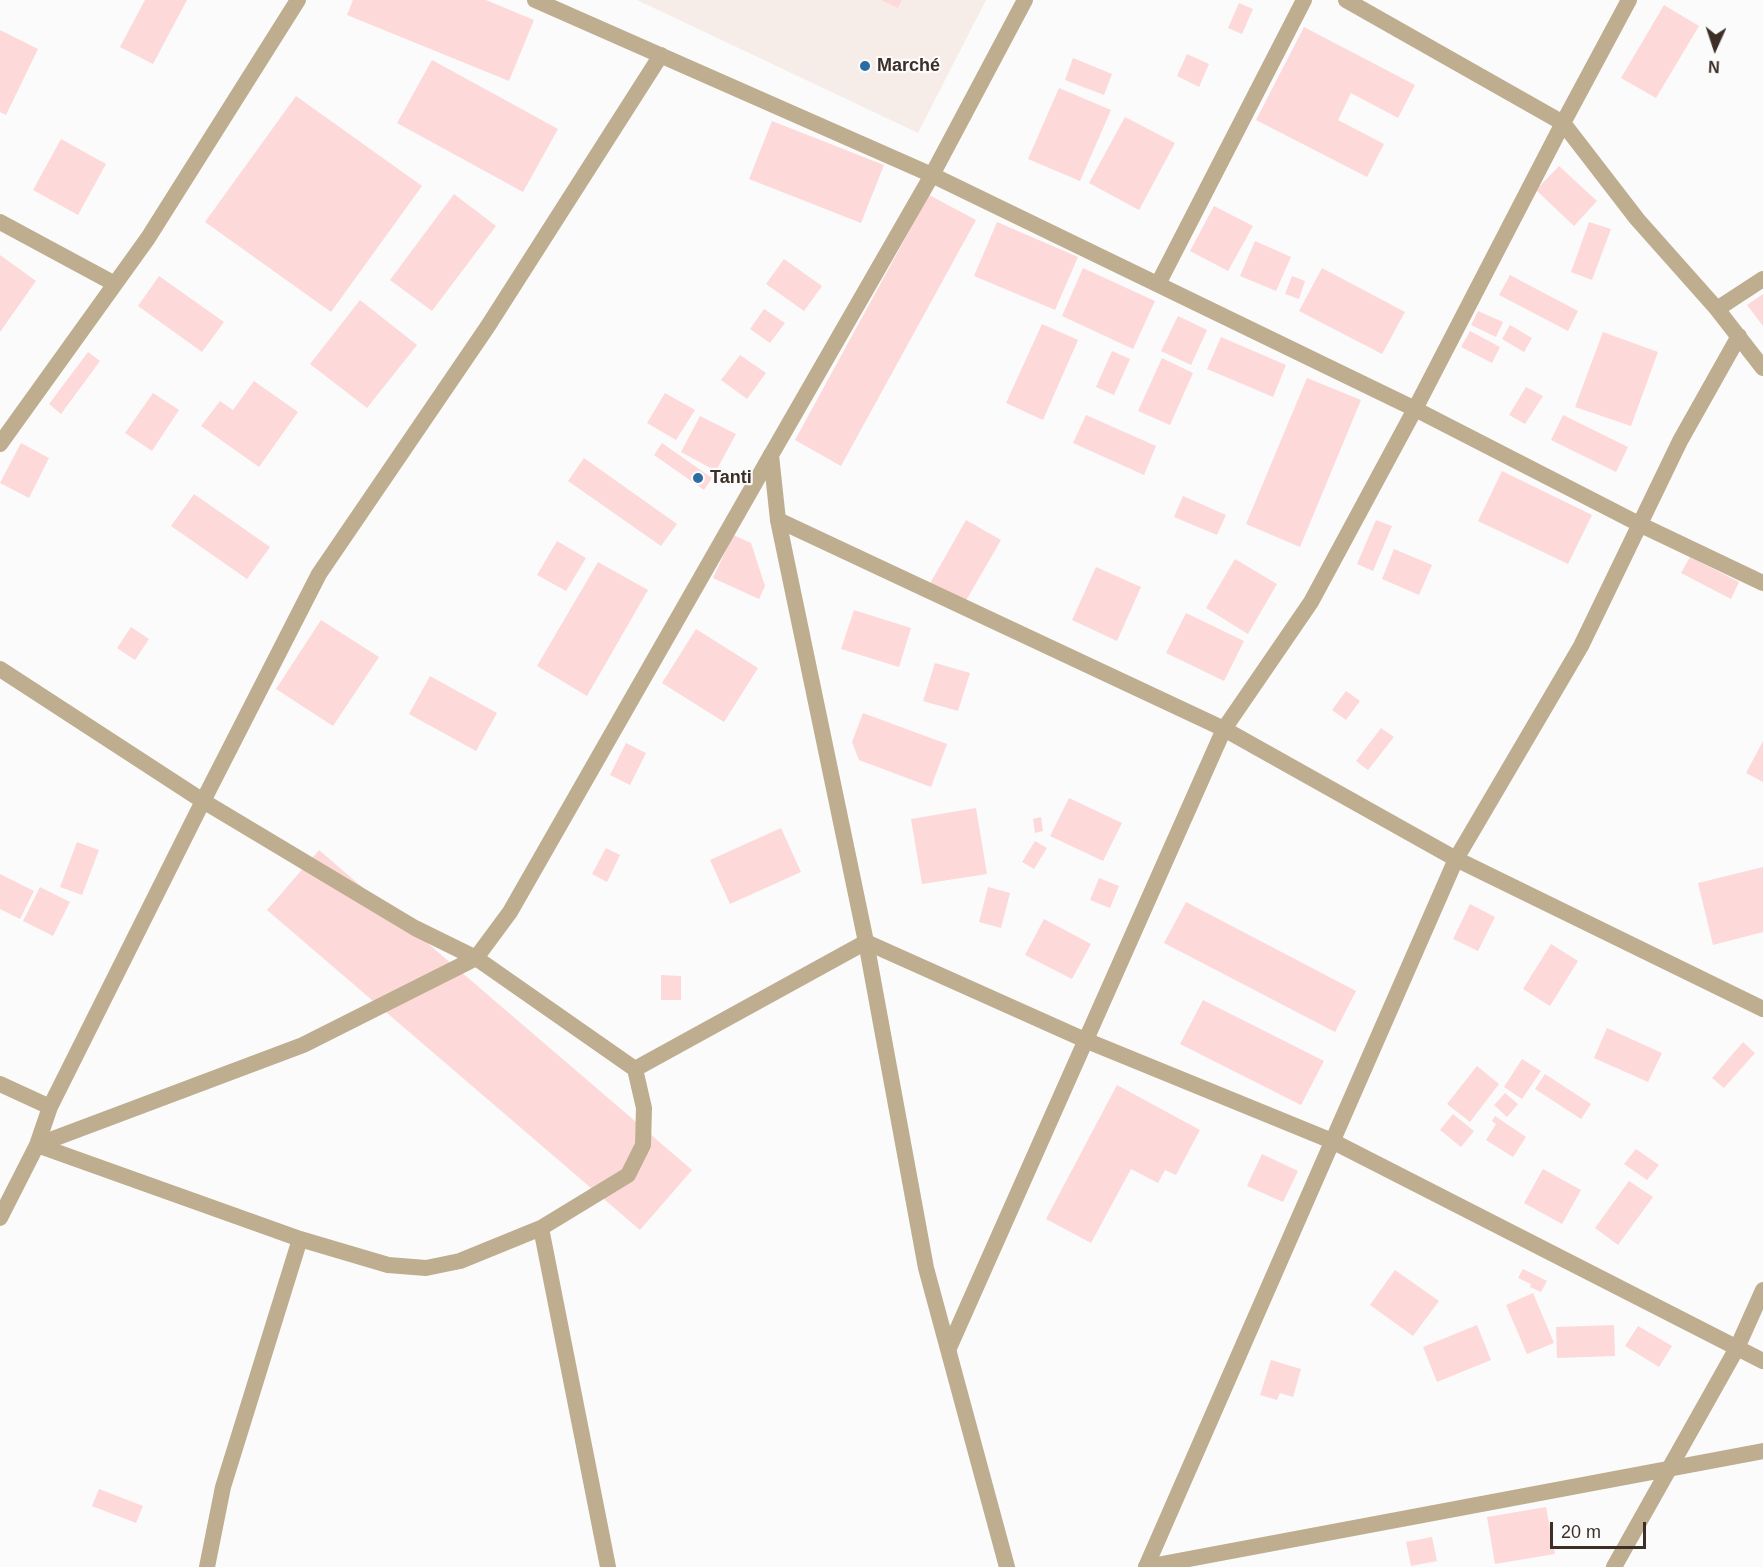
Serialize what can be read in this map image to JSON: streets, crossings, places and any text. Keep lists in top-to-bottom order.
{
  "places": ["Marché", "Tanti"],
  "scale_bar": "20 m",
  "north": "bottom"
}
